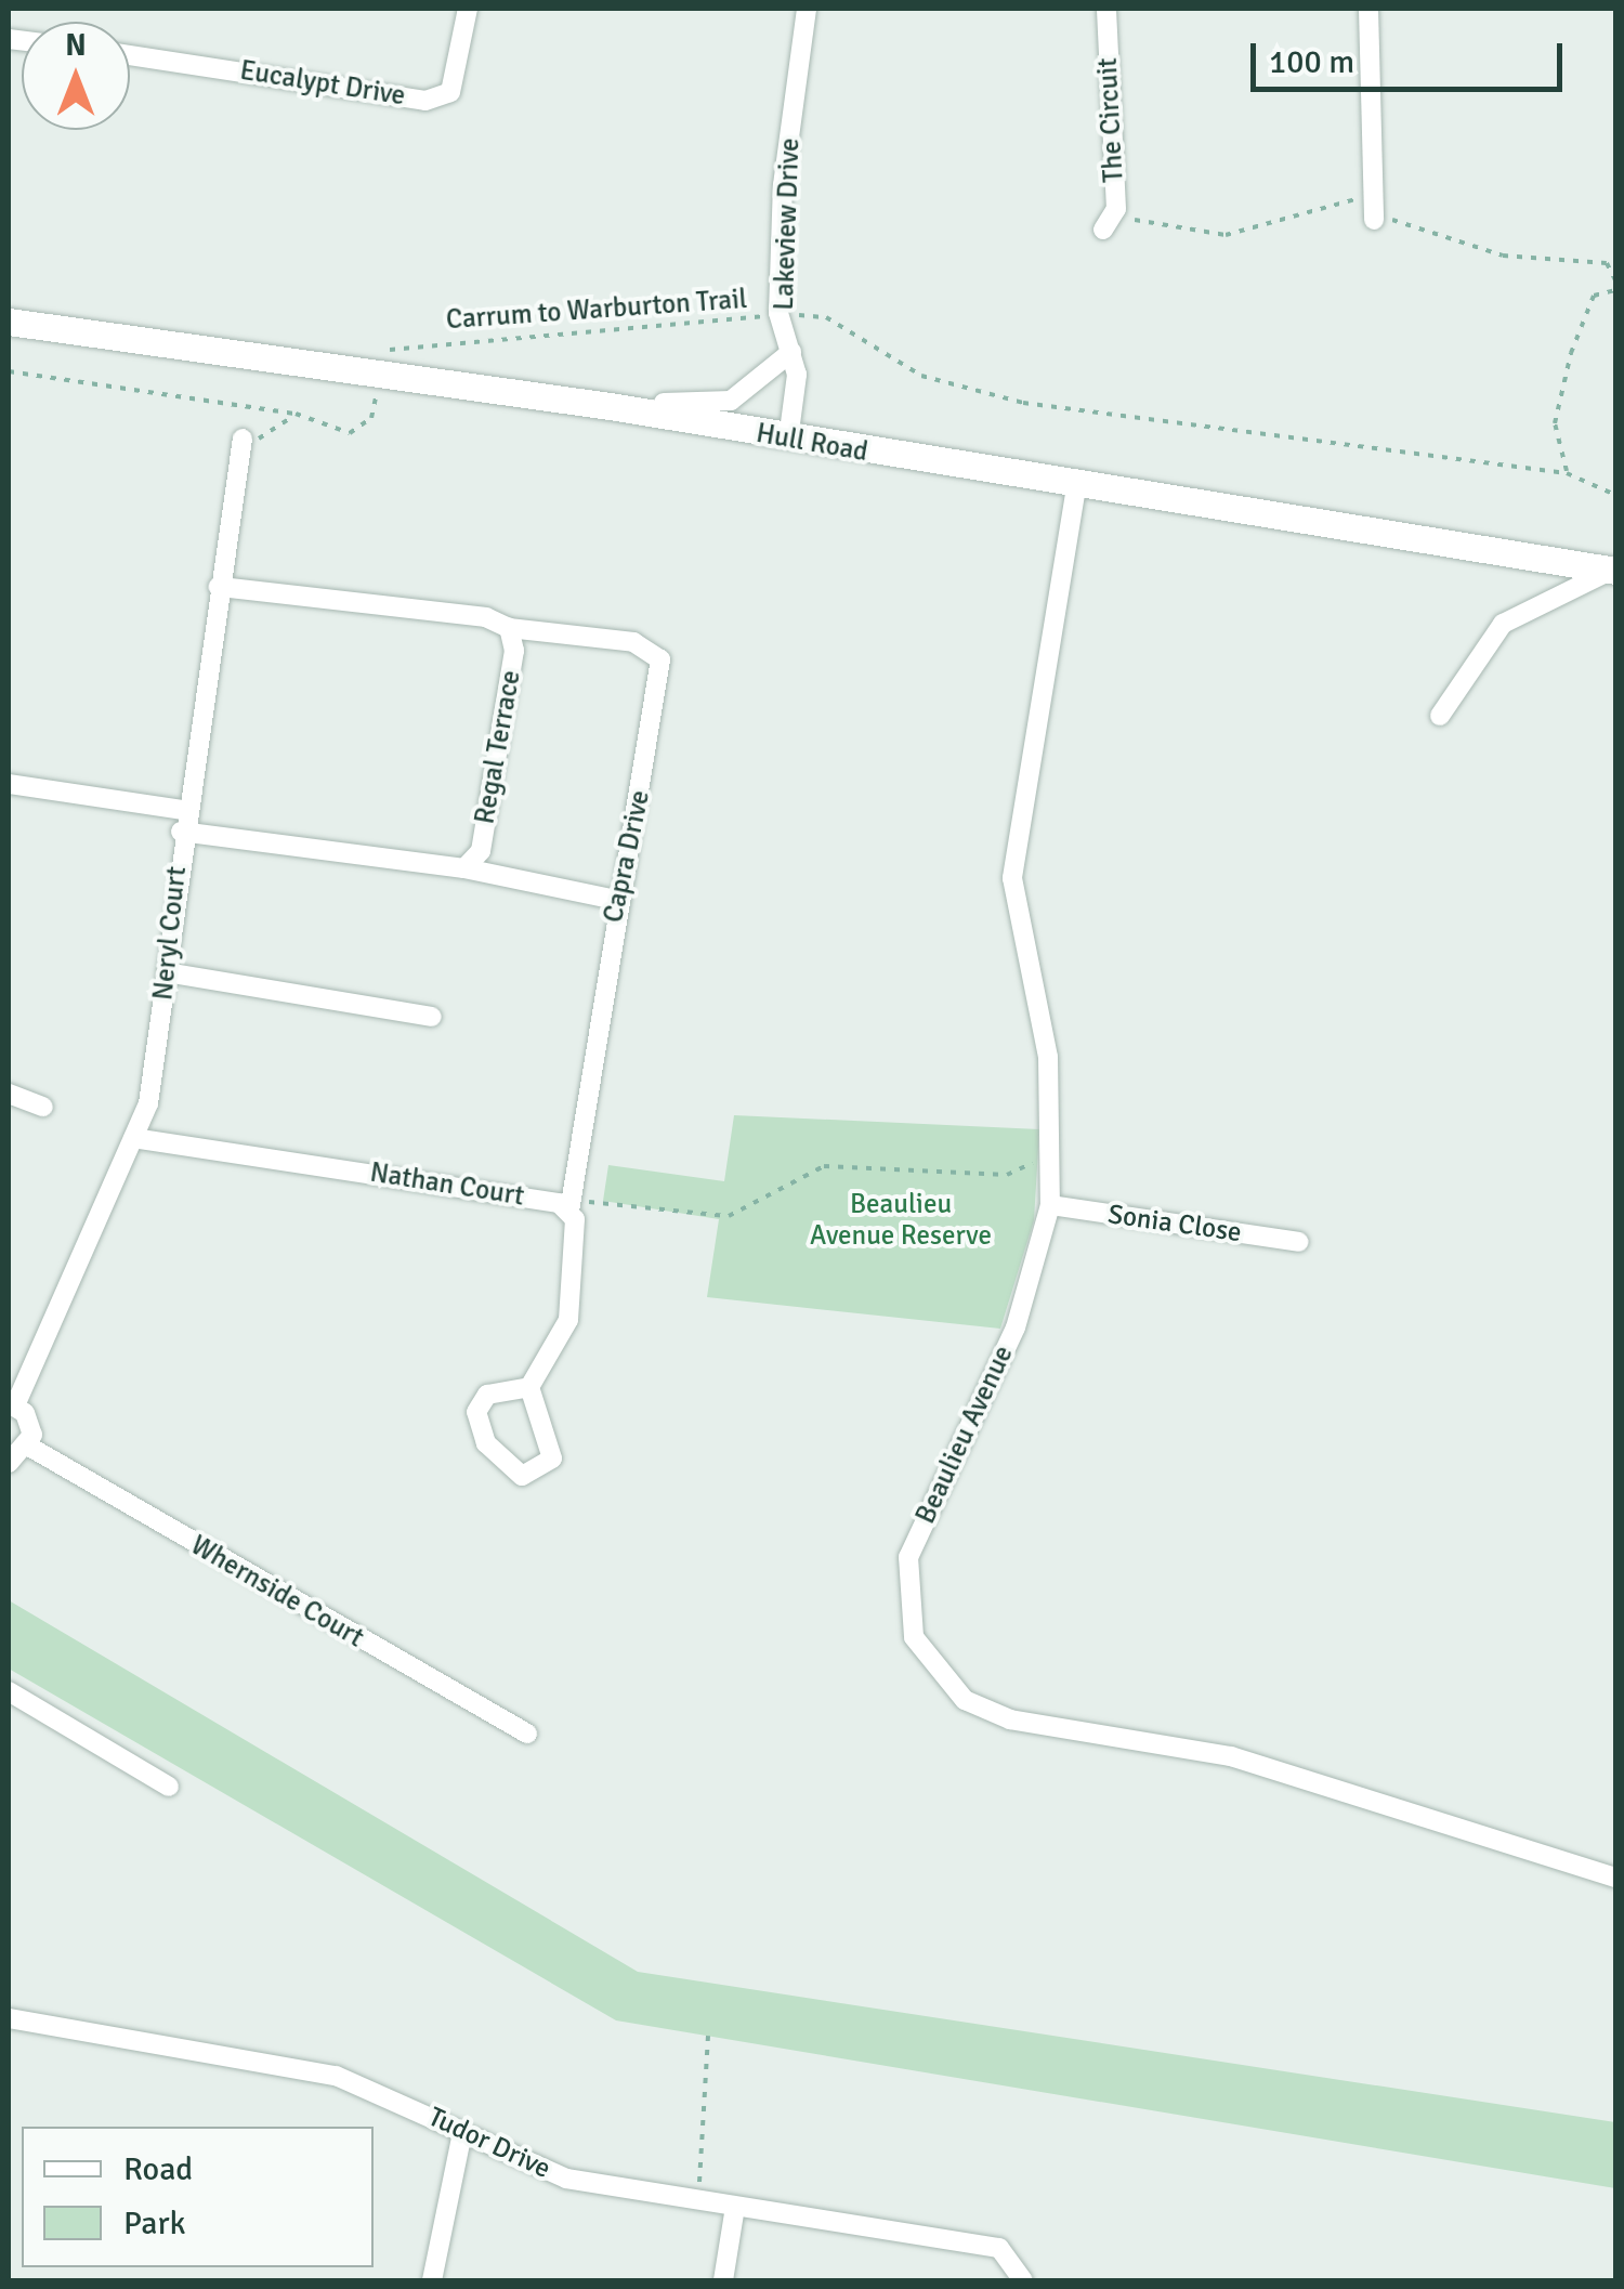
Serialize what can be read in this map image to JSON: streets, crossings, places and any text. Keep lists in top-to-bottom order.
{
  "streets": {
    "main road": ["Hull Road"],
    "street": [
      "Eucalypt Drive",
      "The Circuit",
      "Lakeview Drive",
      "Regal Terrace",
      "Capra Drive",
      "Neryl Court",
      "Nathan Court",
      "Sonia Close",
      "Beaulieu Avenue",
      "Whernside Court",
      "Tudor Drive"
    ],
    "path": ["Carrum to Warburton Trail"]
  },
  "crossings": [
    ["Lakeview Drive", "Carrum to Warburton Trail"],
    ["Lakeview Drive", "Hull Road"],
    ["Carrum to Warburton Trail", "Hull Road"],
    ["Hull Road", "Beaulieu Avenue"],
    ["Regal Terrace", "Capra Drive"],
    ["Capra Drive", "Nathan Court"],
    ["Neryl Court", "Nathan Court"],
    ["Sonia Close", "Beaulieu Avenue"]
  ],
  "parks": ["Beaulieu Avenue Reserve"],
  "legend": ["Road", "Park"],
  "scale_bar": "100 m",
  "north": "top"
}
